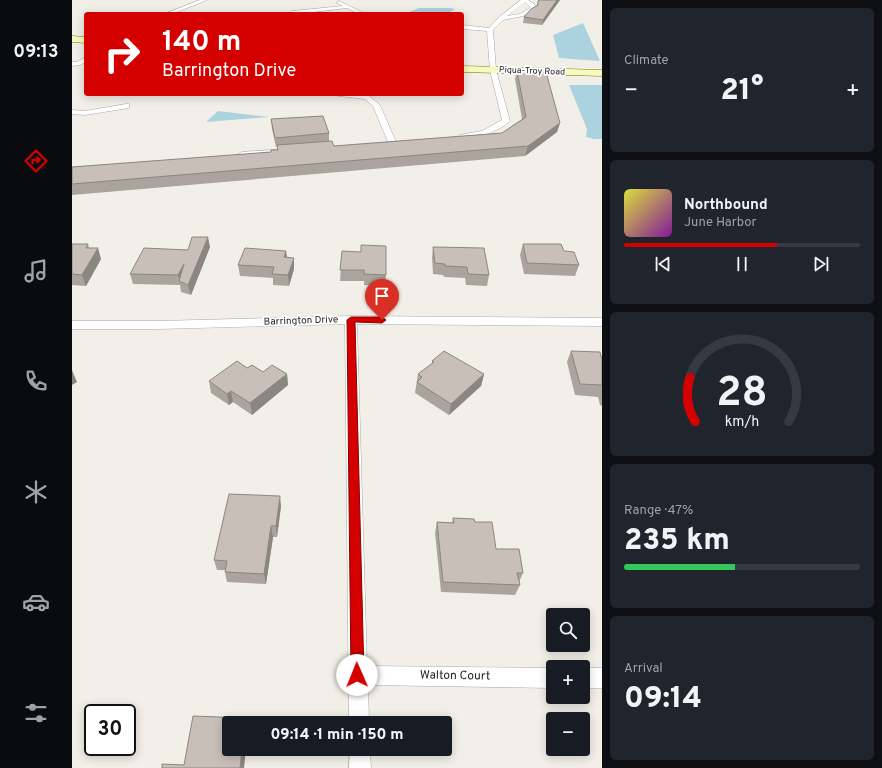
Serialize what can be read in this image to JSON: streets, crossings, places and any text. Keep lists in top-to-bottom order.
{
  "streets": {
    "street": ["Piqua-Troy Road", "Barrington Drive", "Walton Court"]
  },
  "page": {
    "tabs": "09:13",
    "tile": [
      "Climate",
      ["Range · 47%", "235 km"],
      ["Arrival", "09:14"]
    ],
    "turn": ["140 m", "Barrington Drive"],
    "heat": ["−", "21°", "+"],
    "song": ["Northbound", "June Harbor"],
    "map_buttons": ["+", "−"],
    "limit": "30",
    "trip": "09:14 · 1 min · 150 m",
    "gauge": ["28", "km/h"]
  }
}
